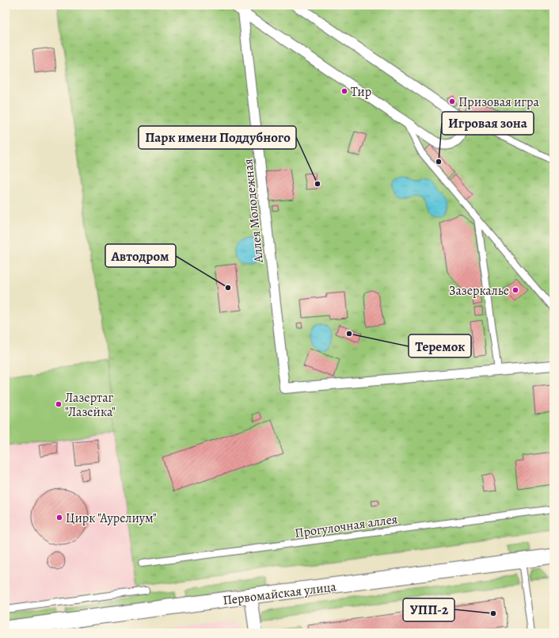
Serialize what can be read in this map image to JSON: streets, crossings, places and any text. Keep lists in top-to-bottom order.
{
  "streets": {
    "street": ["Аллея Молодежная", "Первомайская улица"],
    "lane": ["Прогулочная аллея"]
  },
  "places": [
    "Тир",
    "Призовая игра",
    "Игровая зона",
    "Парк имени Поддубного",
    "Автодром",
    "Зазеркалье",
    "Теремок",
    "Лазертаг \"Лазейка\"",
    "Цирк \"Аурелиум\"",
    "УПП-2"
  ]
}
